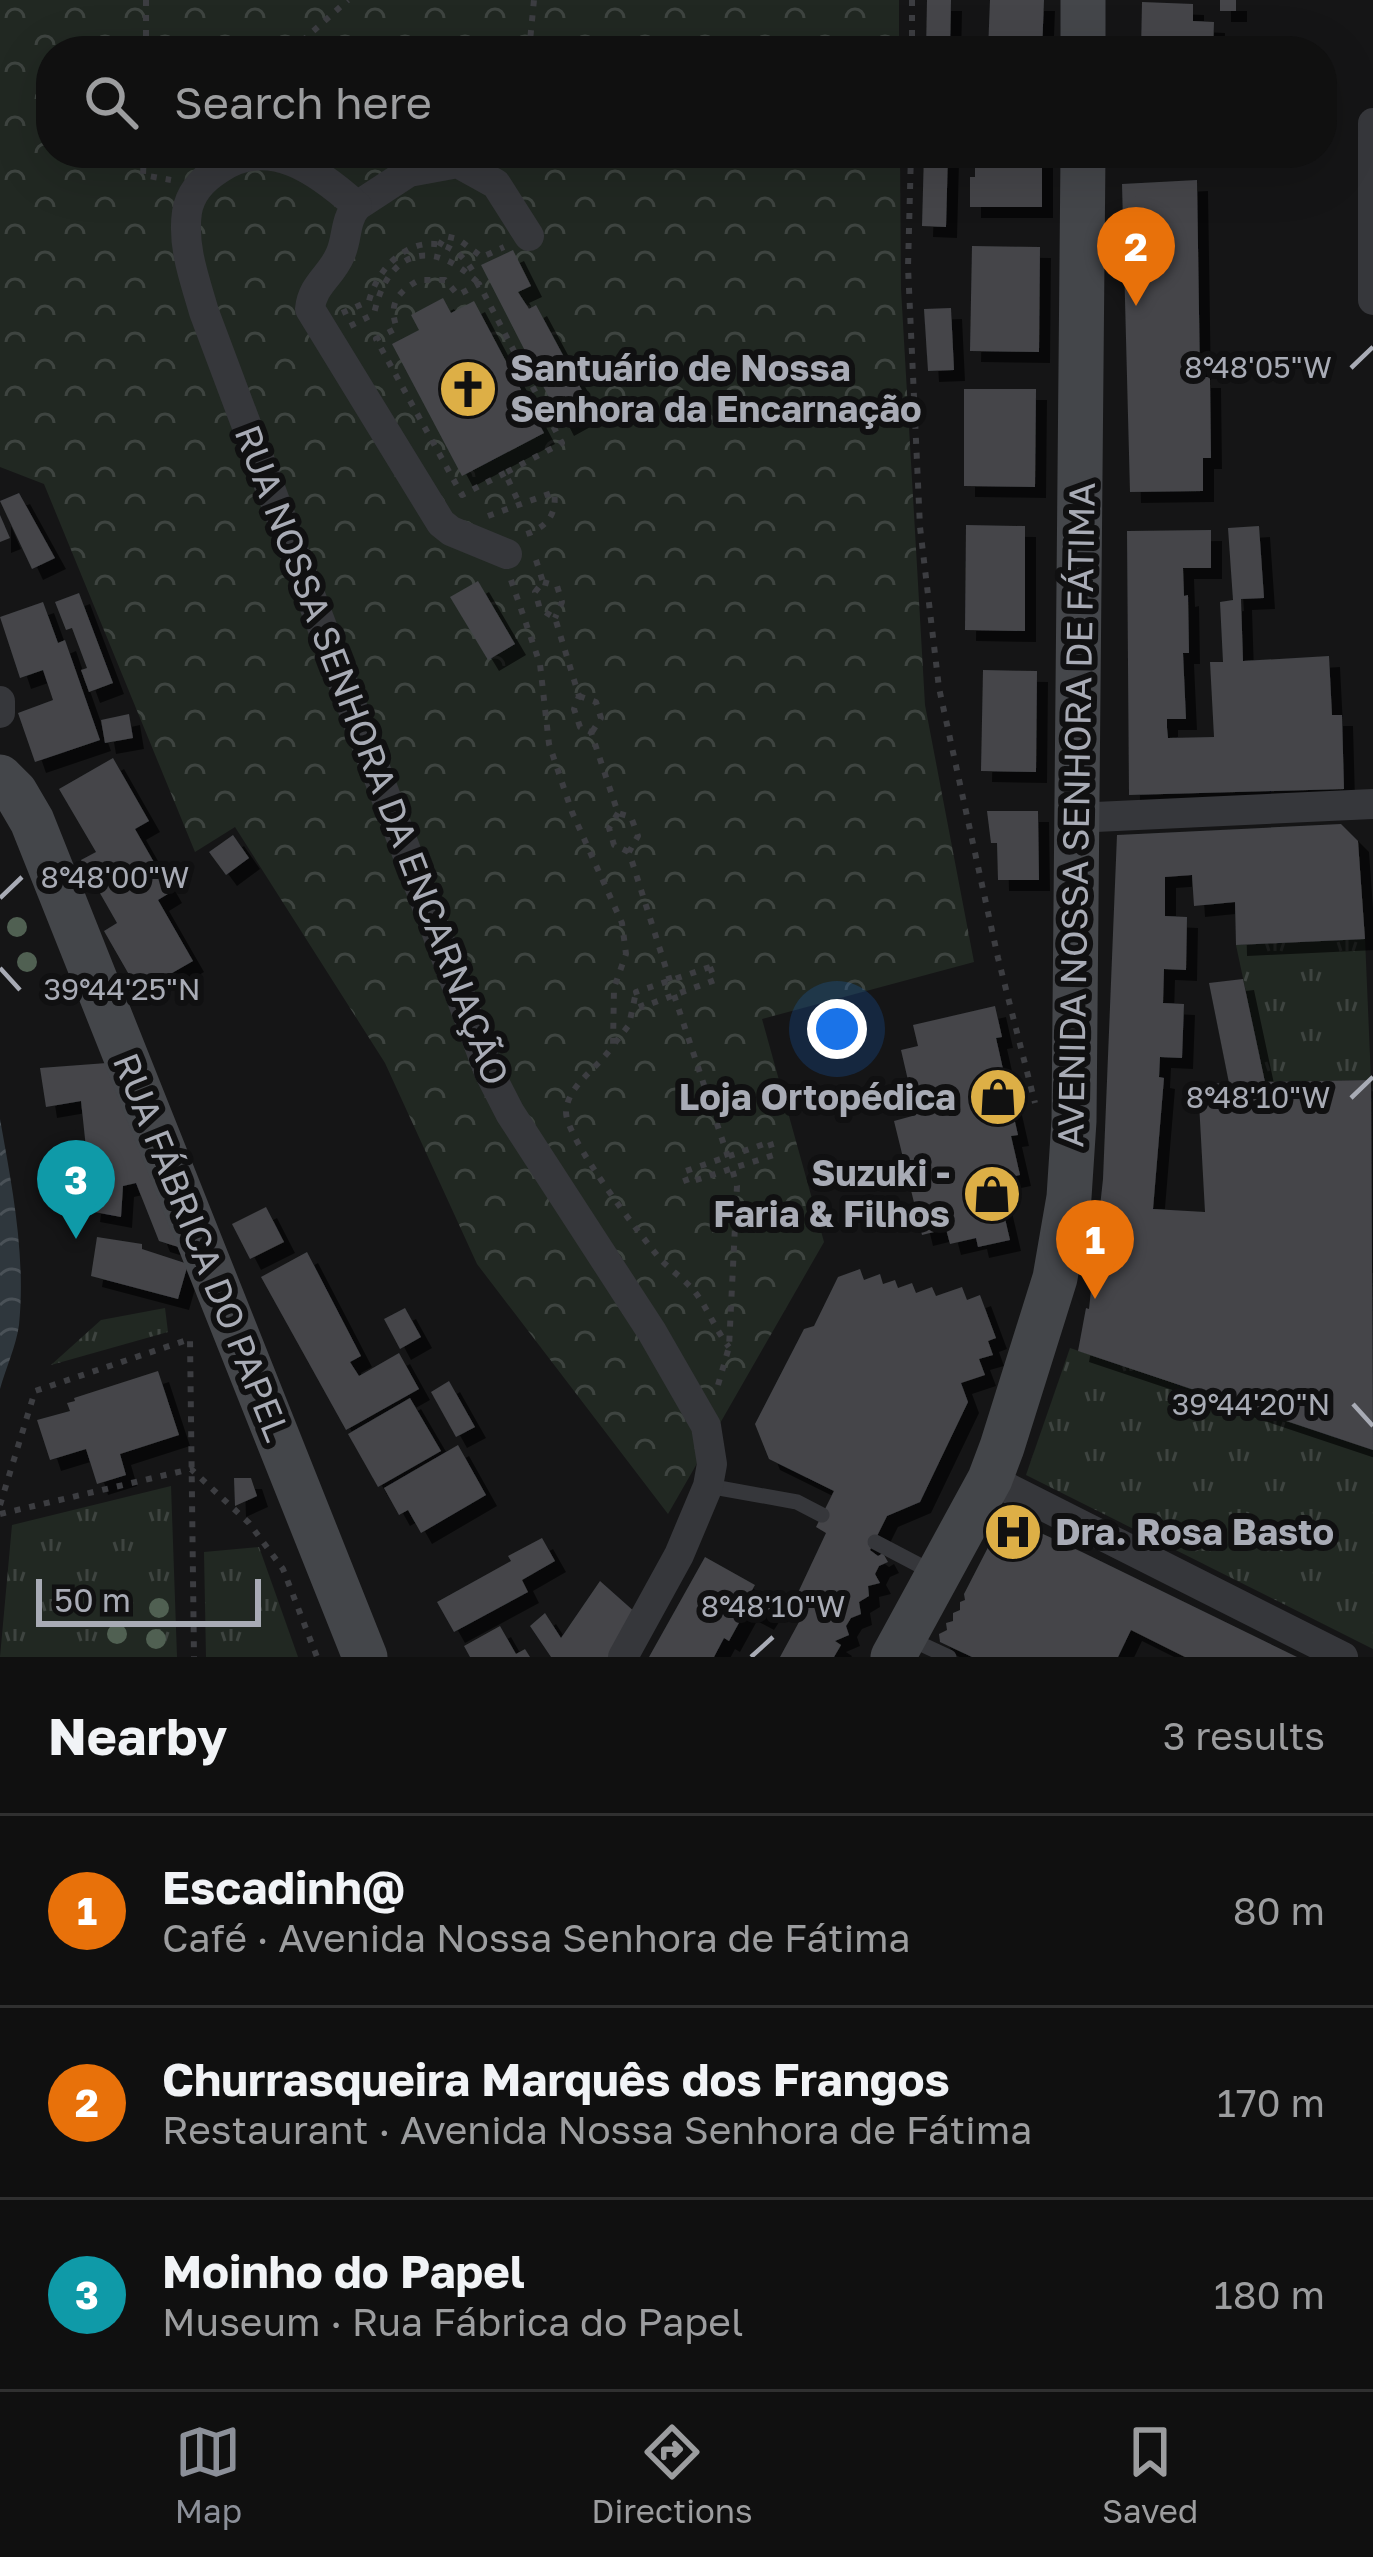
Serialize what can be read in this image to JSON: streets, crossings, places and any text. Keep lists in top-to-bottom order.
{
  "streets": {
    "main road": ["AVENIDA NOSSA SENHORA DE FÁTIMA", "RUA FÁBRICA DO PAPEL"],
    "street": ["RUA NOSSA SENHORA DA ENCARNAÇÃO"]
  },
  "places": {
    "church": ["Santuário de Nossa Senhora da Encarnação"],
    "shop": ["Loja Ortopédica", "Suzuki - Faria & Filhos"],
    "hospital": ["Dra. Rosa Basto"]
  },
  "scale_bar": "50 m",
  "page": {
    "search": "Search here",
    "pins": ["2", "3", "1"],
    "scale": "50 m",
    "heading": ["Nearby", "3 results"],
    "list": [
      {
        "mark": "1",
        "name": "Escadinh@",
        "note": "Café · Avenida Nossa Senhora de Fátima",
        "value": "80 m"
      },
      {
        "mark": "2",
        "name": "Churrasqueira Marquês dos Frangos",
        "note": "Restaurant · Avenida Nossa Senhora de Fátima",
        "value": "170 m"
      },
      {
        "mark": "3",
        "name": "Moinho do Papel",
        "note": "Museum · Rua Fábrica do Papel",
        "value": "180 m"
      }
    ],
    "nav": ["Map", "Directions", "Saved"]
  },
  "coordinates": [
    "8°48'05\"W",
    "8°48'00\"W",
    "39°44'25\"N",
    "8°48'10\"W",
    "39°44'20\"N"
  ]
}
